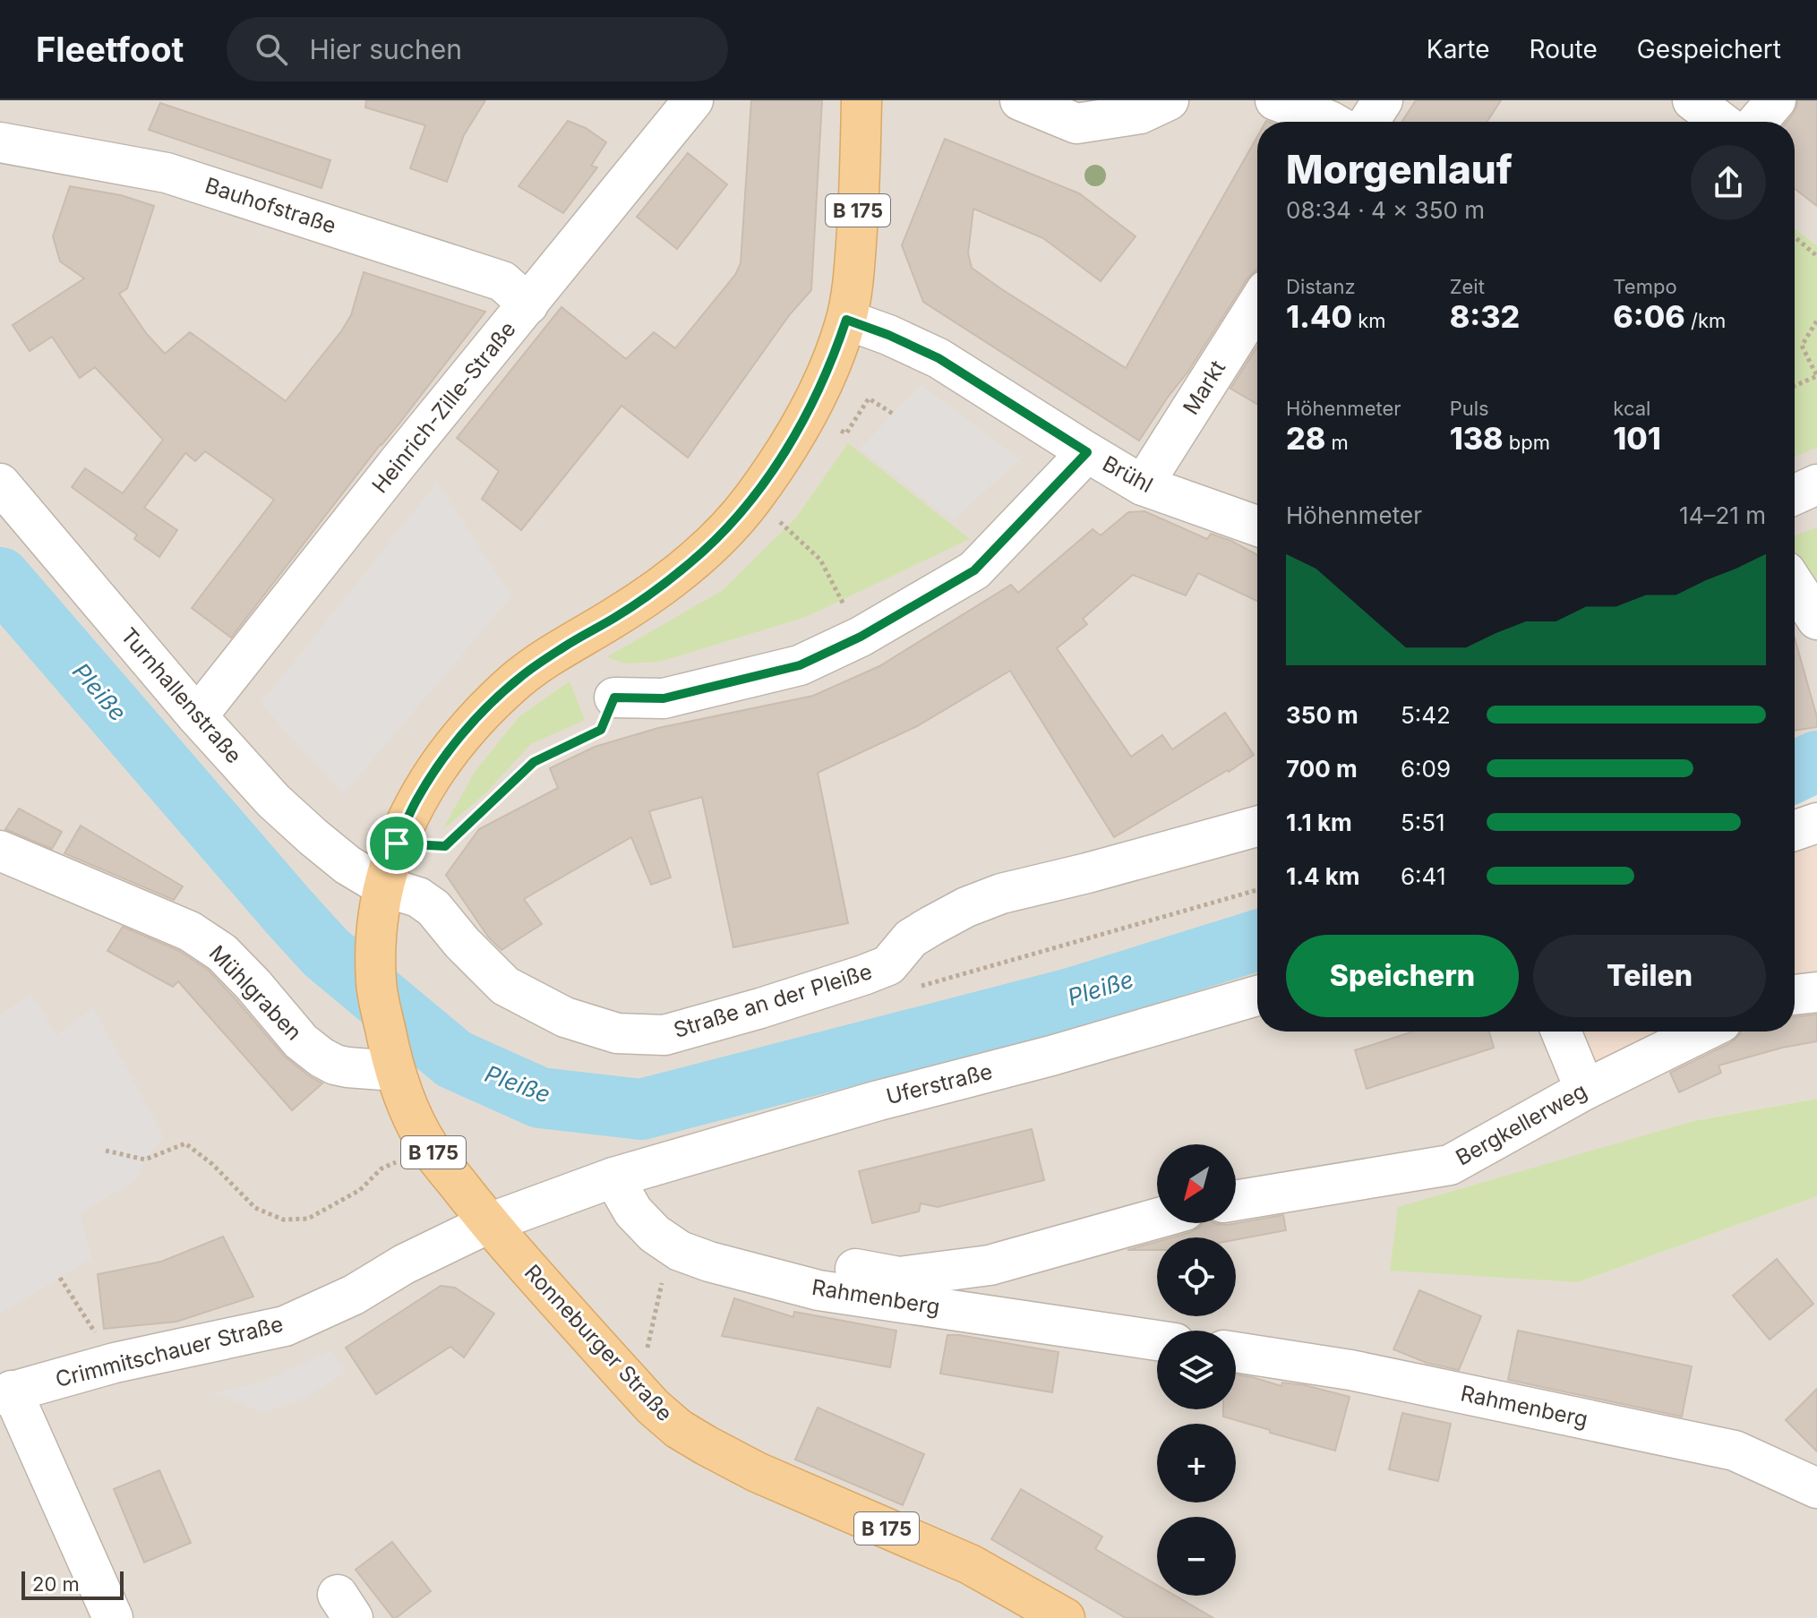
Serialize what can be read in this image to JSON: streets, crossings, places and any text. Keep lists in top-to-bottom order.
{
  "streets": {
    "main road": ["B 175", "Ronneburger Straße"],
    "street": [
      "Bauhofstraße",
      "Markt",
      "Heinrich-Zille-Straße",
      "Brühl",
      "Turnhallenstraße",
      "Mühlgraben",
      "Straße an der Pleiße",
      "Uferstraße",
      "Bergkellerweg",
      "Rahmenberg",
      "Crimmitschauer Straße"
    ]
  },
  "crossings": [
    ["Bauhofstraße", "Heinrich-Zille-Straße"],
    ["B 175", "Brühl"],
    ["B 175", "Turnhallenstraße"],
    ["B 175", "Mühlgraben"],
    ["B 175", "Straße an der Pleiße"],
    ["B 175", "Uferstraße"],
    ["B 175", "Ronneburger Straße"],
    ["B 175", "Crimmitschauer Straße"],
    ["Markt", "Brühl"],
    ["Heinrich-Zille-Straße", "Turnhallenstraße"],
    ["Turnhallenstraße", "Straße an der Pleiße"],
    ["Uferstraße", "Rahmenberg"],
    ["Uferstraße", "Ronneburger Straße"],
    ["Uferstraße", "Crimmitschauer Straße"],
    ["Ronneburger Straße", "Crimmitschauer Straße"]
  ],
  "water": ["Pleiße"],
  "scale_bar": "20 m",
  "north": "bottom left",
  "page": {
    "header": "Fleetfoot",
    "search": "Hier suchen",
    "nav": ["Karte", "Route", "Gespeichert"],
    "heading": ["Morgenlauf", "08:34 · 4 × 350 m"],
    "stats": [
      ["Distanz", "1.40 km"],
      ["Zeit", "8:32"],
      ["Tempo", "6:06 /km"],
      ["Höhenmeter", "28 m"],
      ["Puls", "138 bpm"],
      ["kcal", "101"]
    ],
    "chart": ["Höhenmeter", "14–21 m"],
    "list": [
      {
        "name": "350 m",
        "note": "5:42"
      },
      {
        "name": "700 m",
        "note": "6:09"
      },
      {
        "name": "1.1 km",
        "note": "5:51"
      },
      {
        "name": "1.4 km",
        "note": "6:41"
      }
    ],
    "buttons": ["Speichern", "Teilen"],
    "map_buttons": ["+", "−"],
    "scale": "20 m"
  }
}
